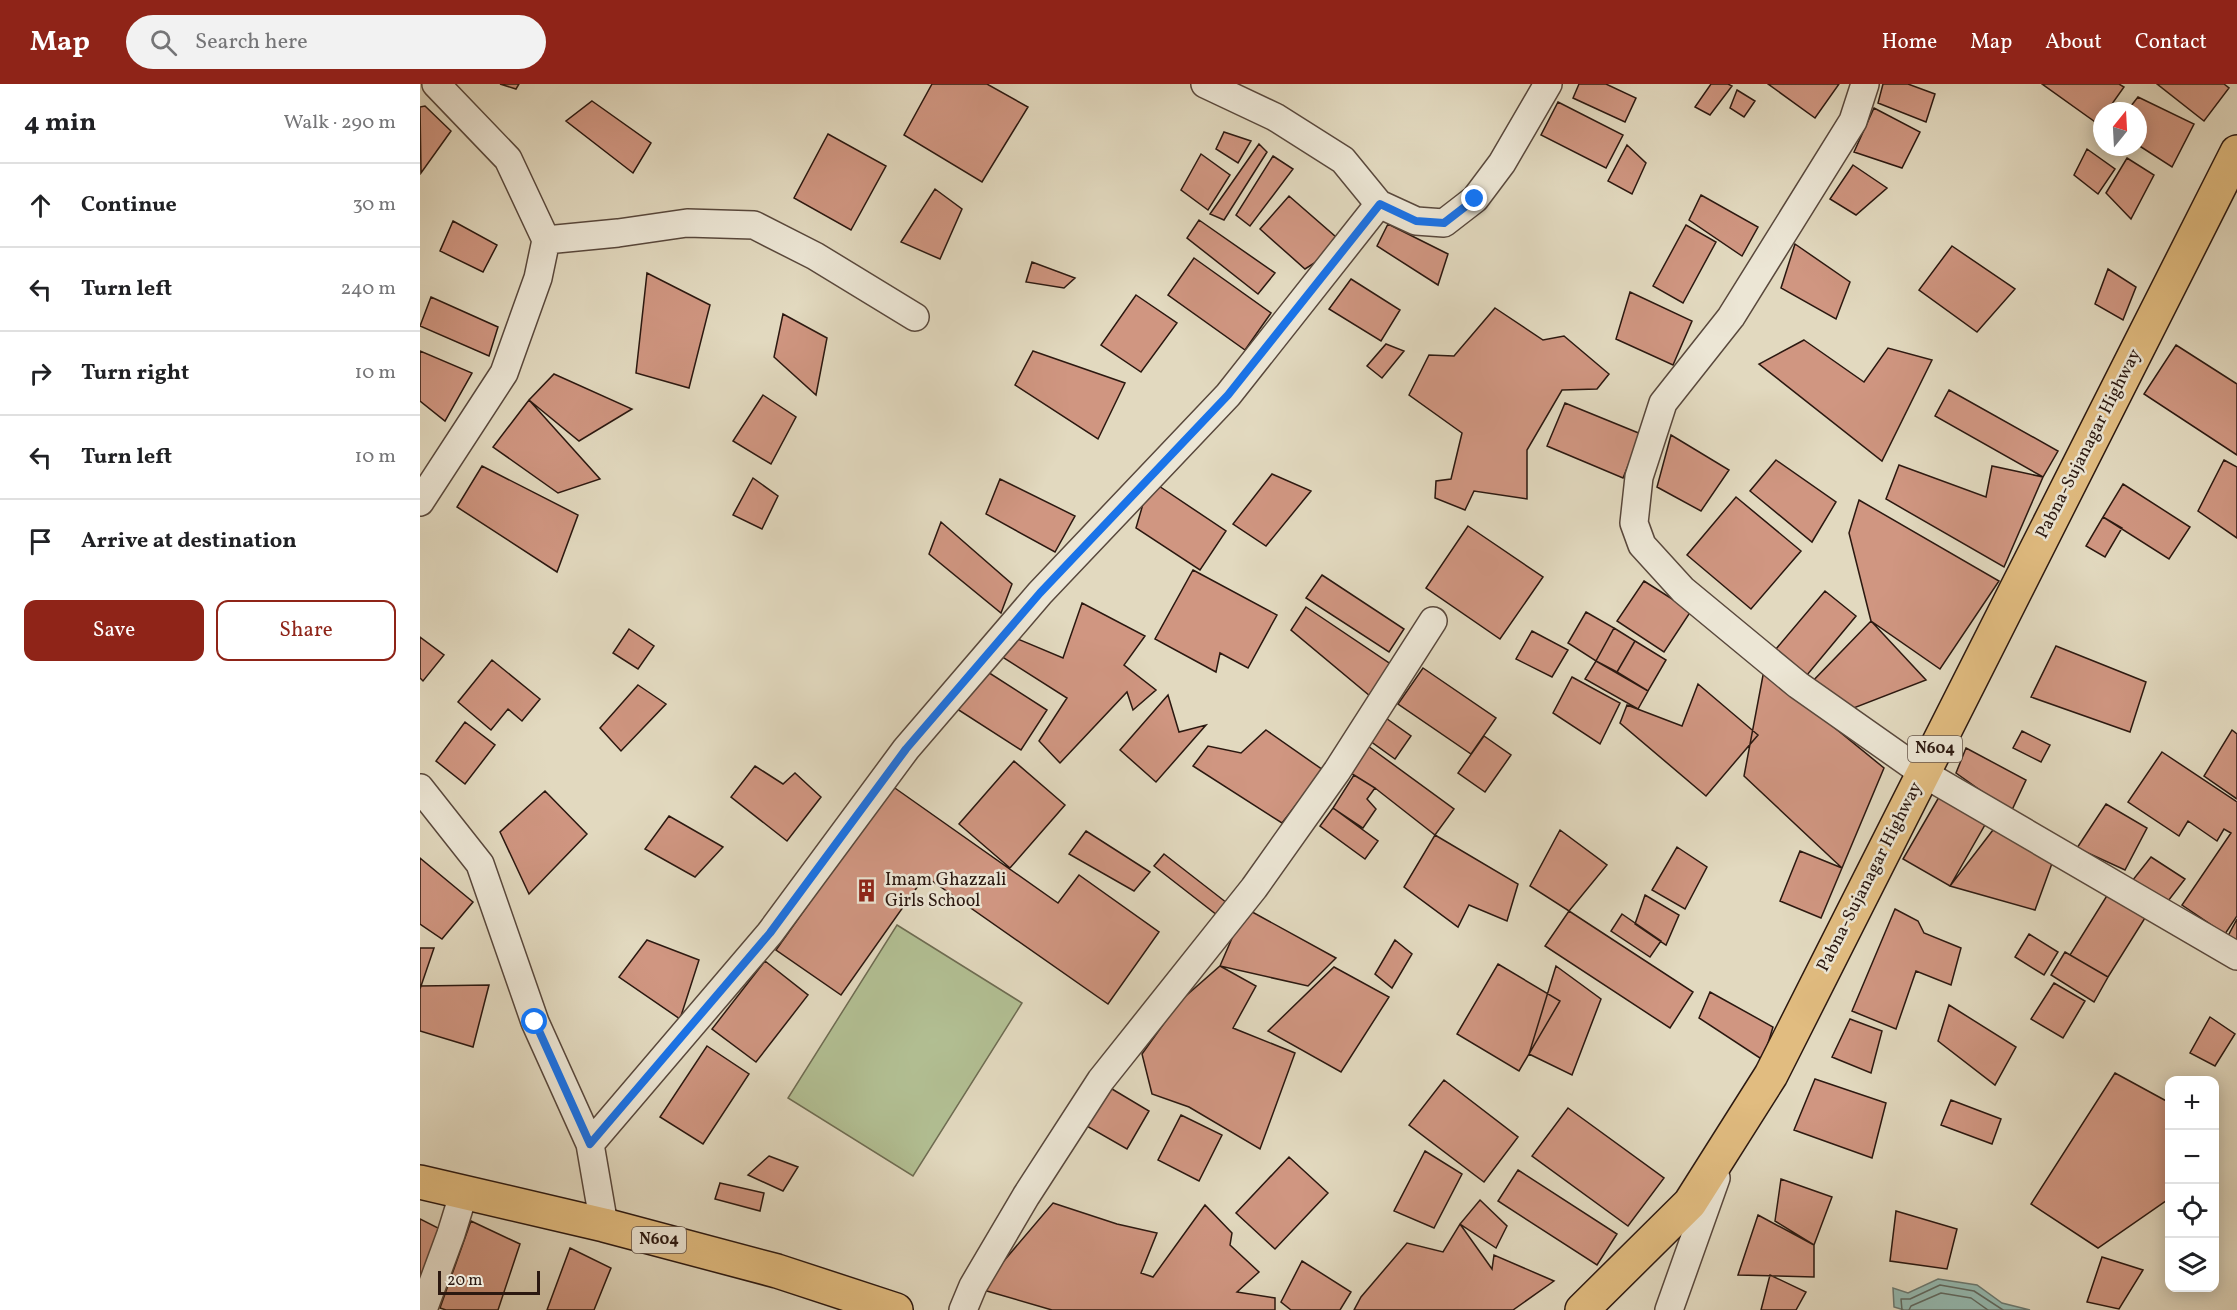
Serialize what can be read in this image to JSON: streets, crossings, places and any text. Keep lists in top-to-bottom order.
{
  "streets": {
    "highway": ["Pabna-Sujanagar Highway", "N604"]
  },
  "places": {
    "building": ["Imam Ghazzali Girls School"]
  },
  "scale_bar": "20 m",
  "north": "top",
  "page": {
    "header": "Map",
    "search": "Search here",
    "nav": [
      "Home",
      "Map",
      "About",
      "Contact"
    ],
    "heading": ["4 min", "Walk · 290 m"],
    "list": [
      ["Continue", "30 m"],
      ["Turn left", "240 m"],
      ["Turn right", "10 m"],
      ["Turn left", "10 m"],
      "Arrive at destination"
    ],
    "buttons": ["Save", "Share"],
    "map_buttons": ["+", "−"],
    "scale": "20 m"
  }
}
